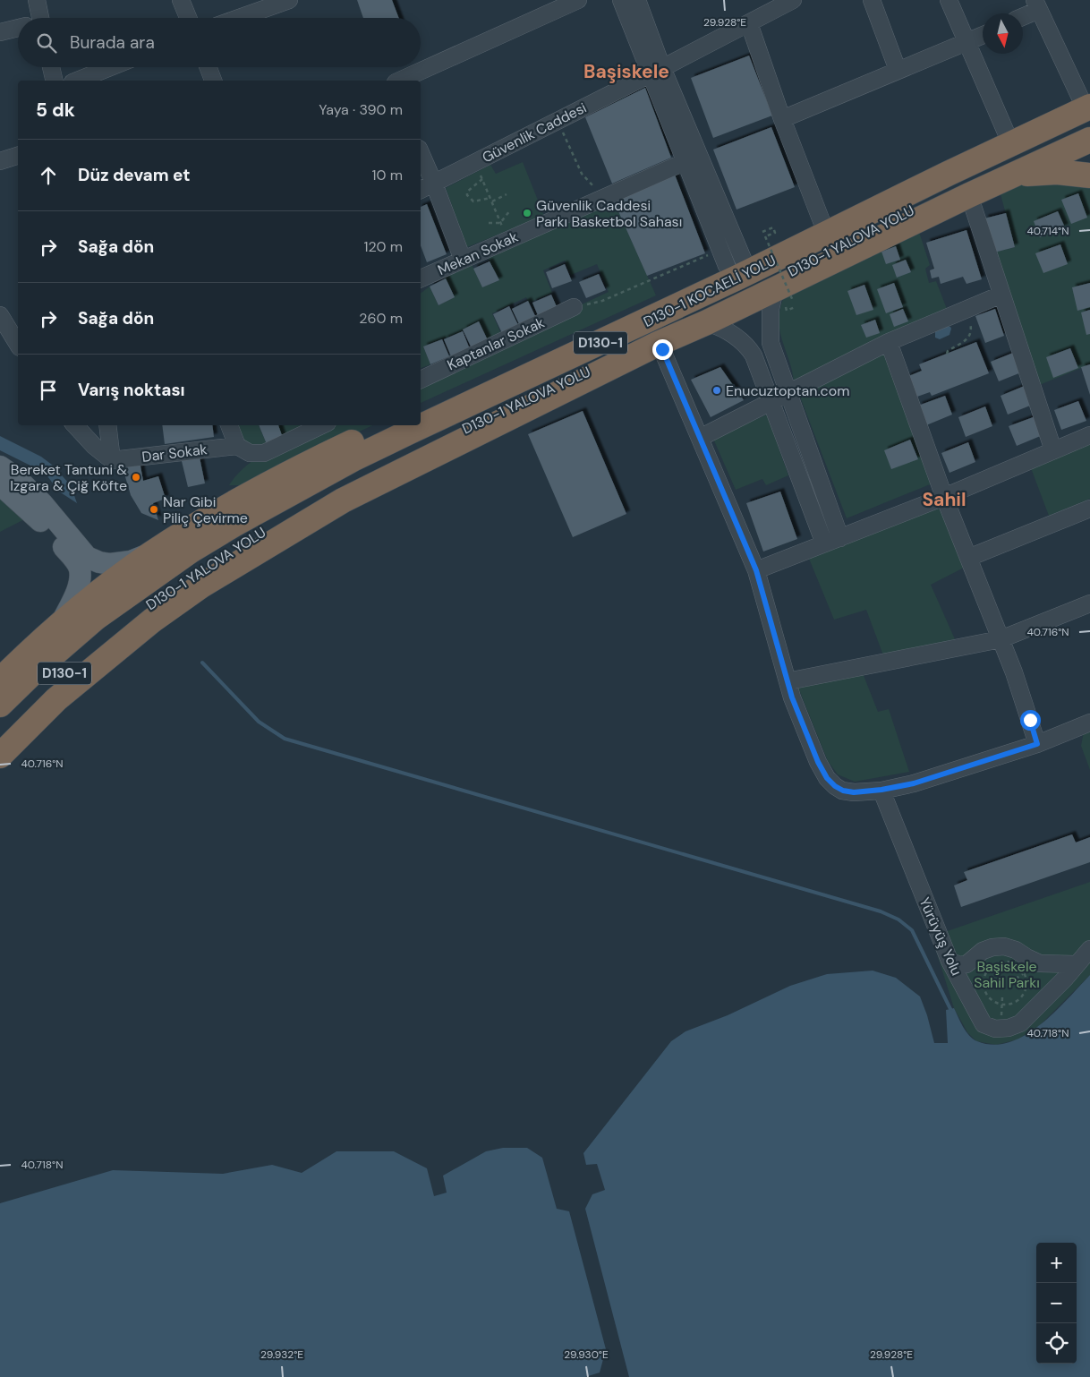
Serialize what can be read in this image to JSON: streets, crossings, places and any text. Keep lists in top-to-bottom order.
{
  "streets": {
    "highway": ["D130-1 YALOVA YOLU", "D130-1 KOCAELİ YOLU", "D130-1"],
    "street": [
      "Güvenlik Caddesi",
      "Mekan Sokak",
      "Kaptanlar Sokak",
      "Dar Sokak",
      "Yürüyüş Yolu"
    ]
  },
  "districts": ["Başiskele", "Sahil"],
  "parks": ["Başiskele Sahil Parkı"],
  "places": [
    "Güvenlik Caddesi Parkı Basketbol Sahası",
    "Enucuztoptan.com",
    "Bereket Tantuni & Izgara & Çiğ Köfte",
    "Nar Gibi Piliç Çevirme"
  ],
  "north": "bottom",
  "page": {
    "search": "Burada ara",
    "heading": ["5 dk", "Yaya · 390 m"],
    "list": [
      ["Düz devam et", "10 m"],
      ["Sağa dön", "120 m"],
      ["Sağa dön", "260 m"],
      "Varış noktası"
    ],
    "map_buttons": ["+", "−"]
  },
  "coordinates": [
    "29.928°E",
    "40.714°N",
    "40.716°N",
    "40.718°N",
    "29.932°E",
    "29.930°E"
  ]
}
